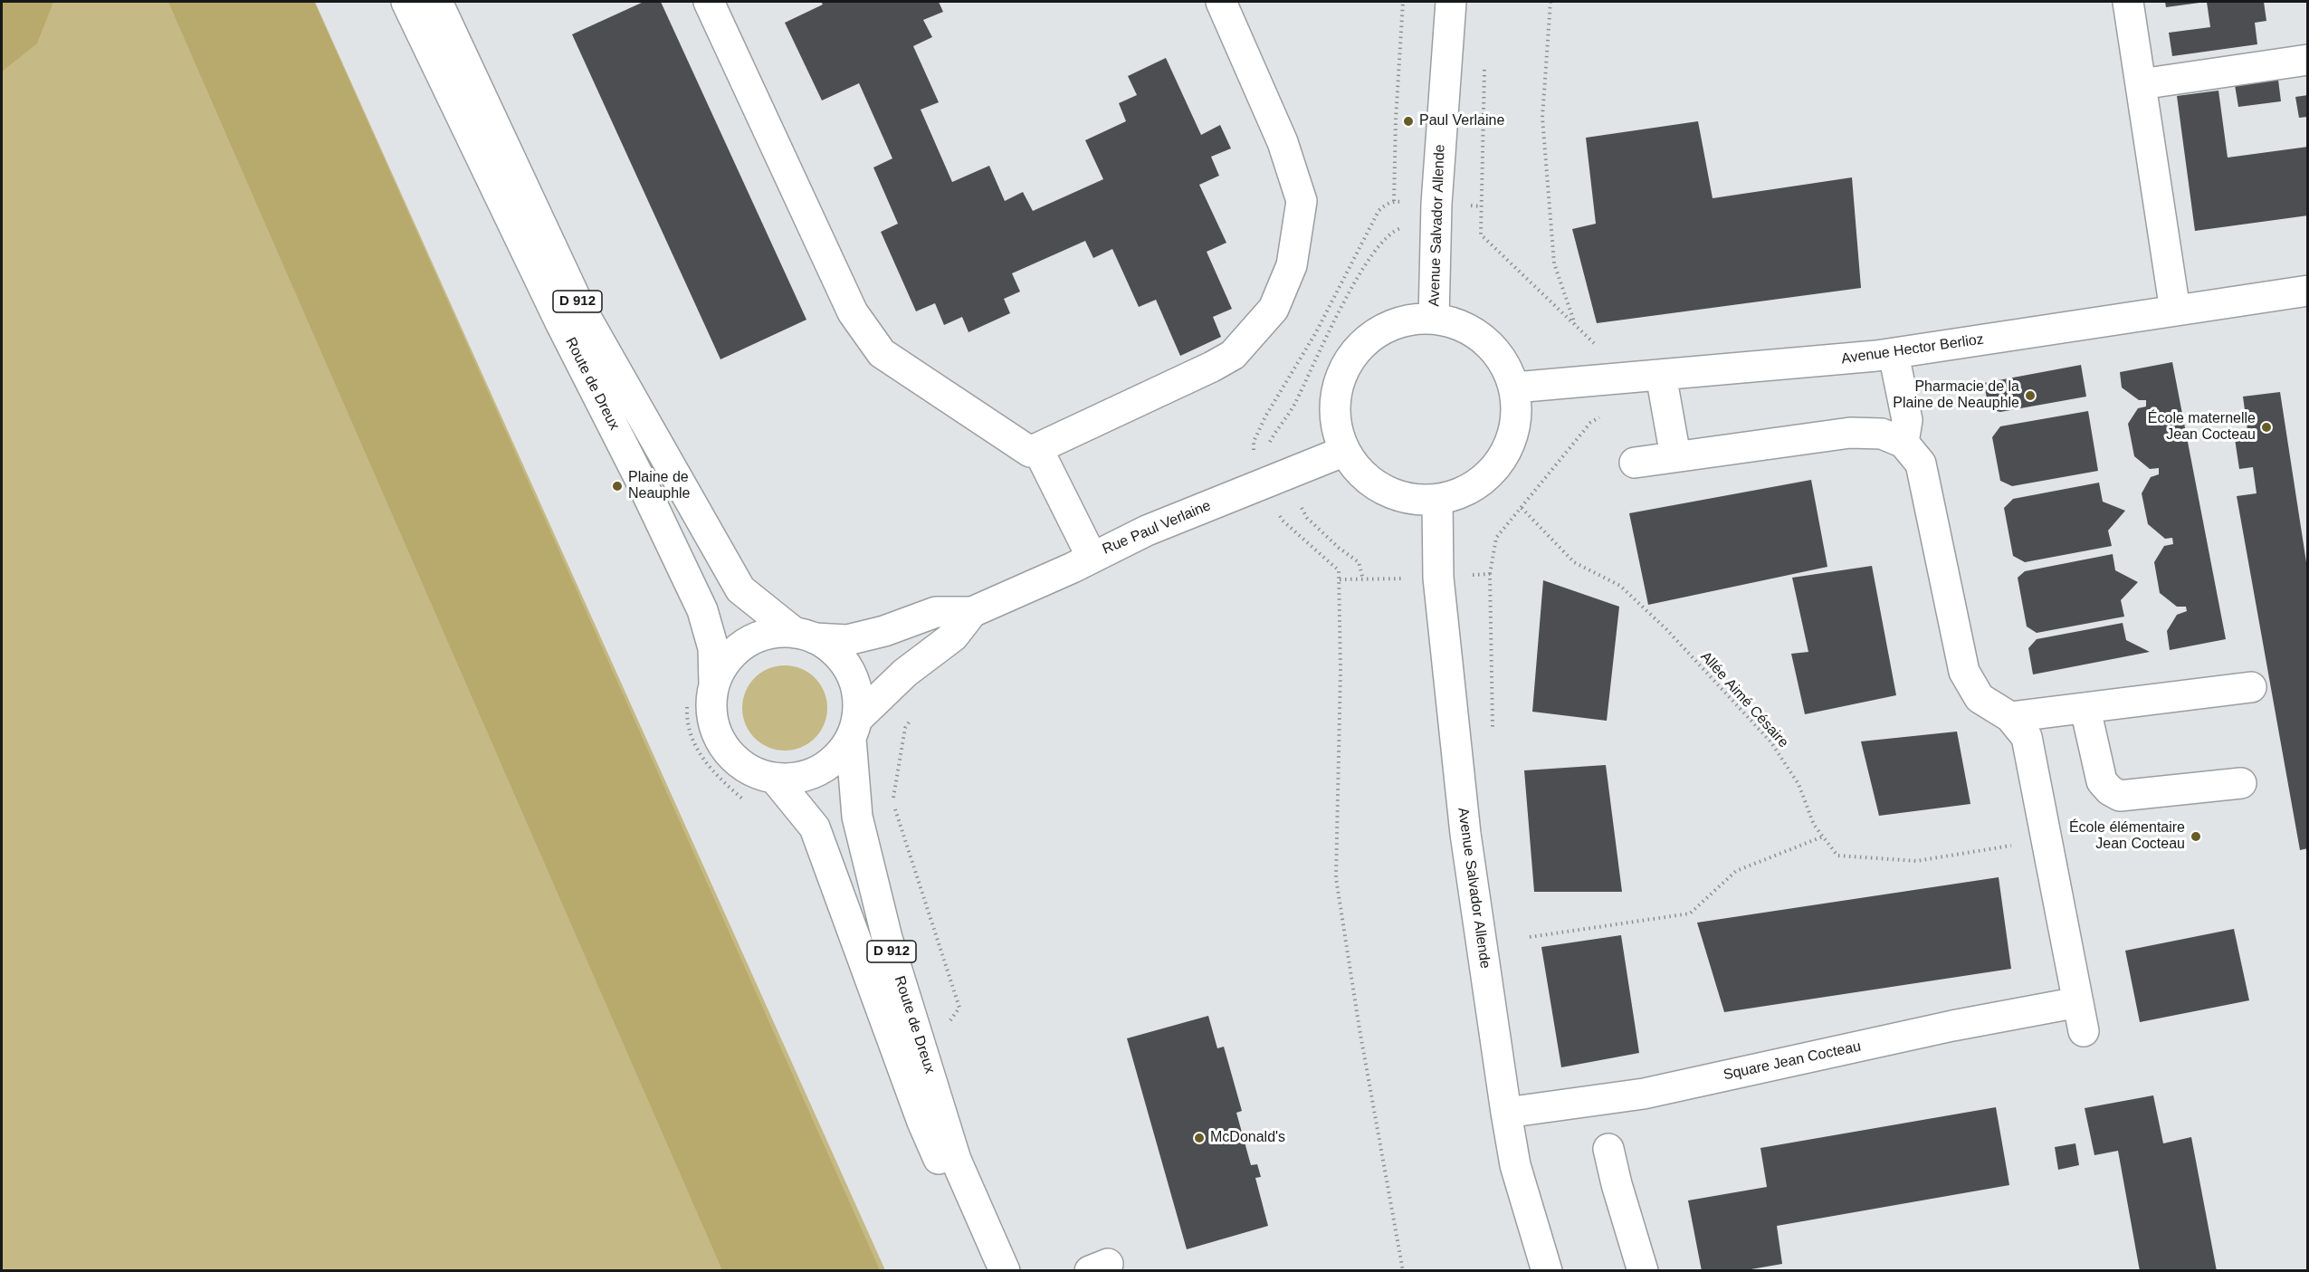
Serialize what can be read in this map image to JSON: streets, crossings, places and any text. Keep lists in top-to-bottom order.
{
  "streets": {
    "street": [
      "Avenue Salvador Allende",
      "D 912",
      "Avenue Hector Berlioz",
      "Route de Dreux",
      "Rue Paul Verlaine",
      "Square Jean Cocteau"
    ],
    "path": ["Allée Aimé Césaire"]
  },
  "crossings": [
    ["Avenue Salvador Allende", "Avenue Hector Berlioz"],
    ["Avenue Salvador Allende", "Rue Paul Verlaine"],
    ["Avenue Salvador Allende", "Square Jean Cocteau"],
    ["Avenue Hector Berlioz", "Rue Paul Verlaine"],
    ["Route de Dreux", "Rue Paul Verlaine"]
  ],
  "places": [
    "Paul Verlaine",
    "Pharmacie de la Plaine de Neauphle",
    "École maternelle Jean Cocteau",
    "Plaine de Neauphle",
    "École élémentaire Jean Cocteau",
    "McDonald's"
  ]
}
